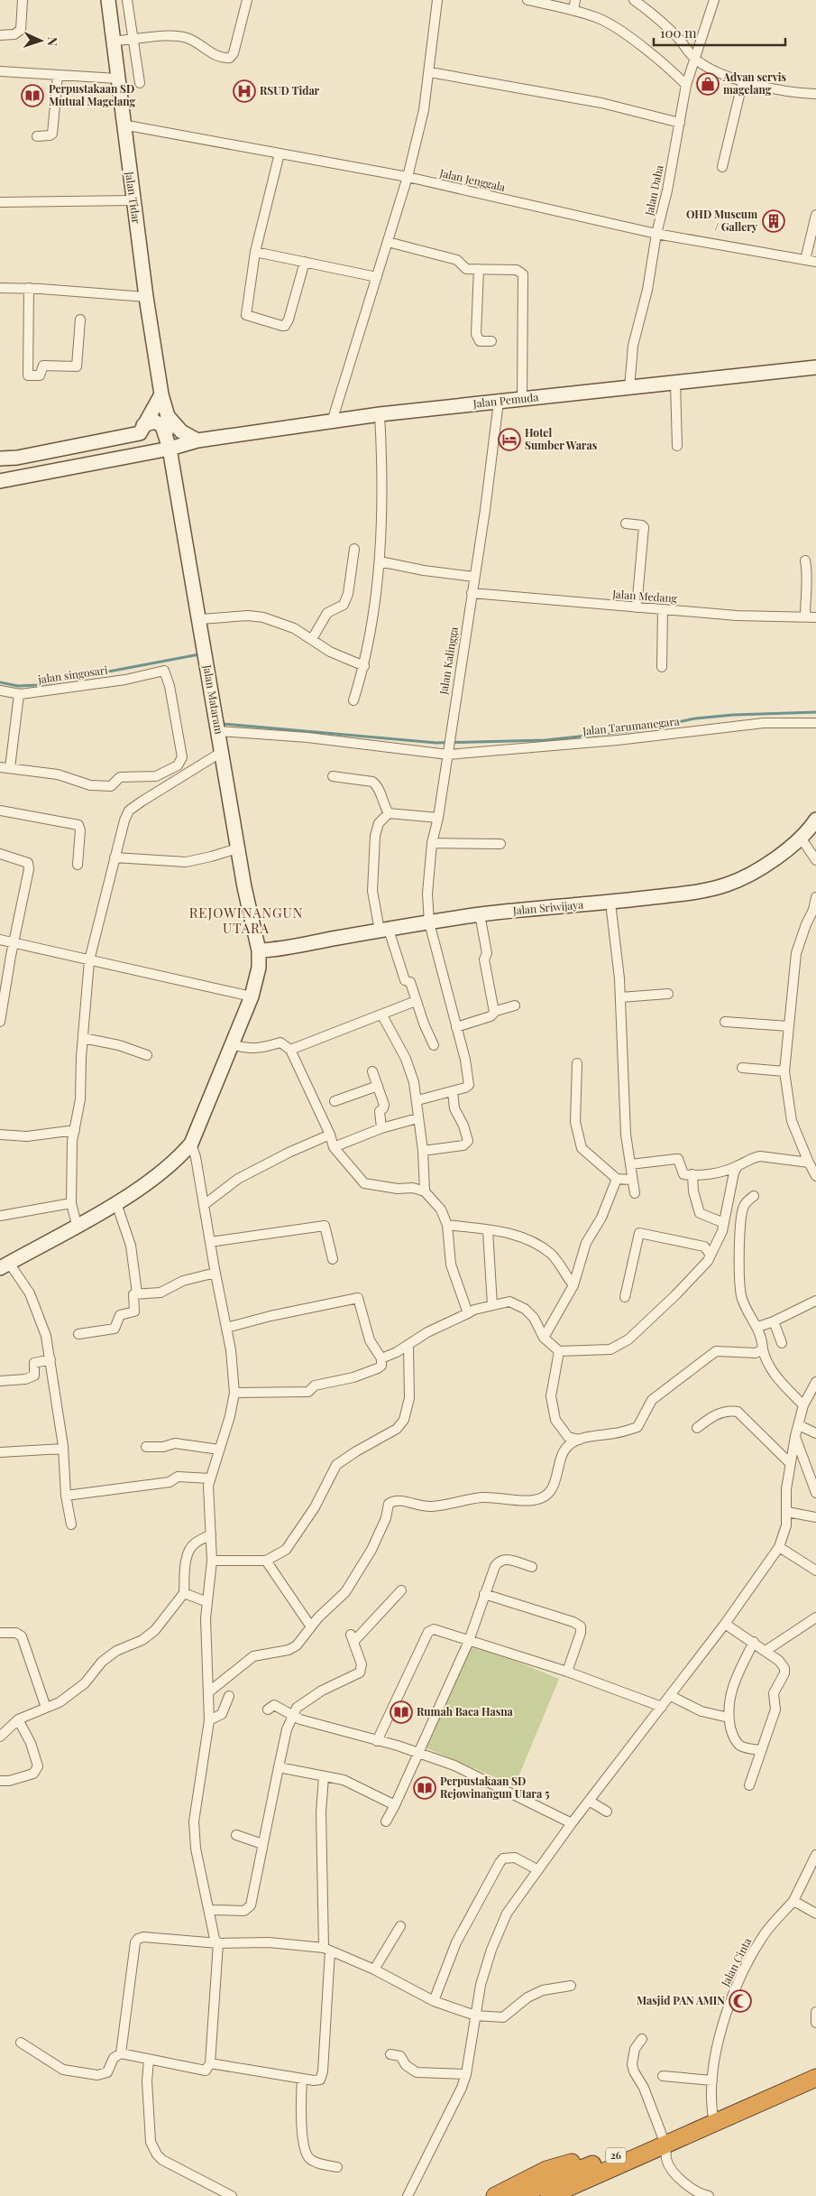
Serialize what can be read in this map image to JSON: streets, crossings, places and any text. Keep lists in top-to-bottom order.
{
  "streets": {
    "highway": ["26"],
    "main road": [
      "Jalan Tidar",
      "Jalan Pemuda",
      "Jalan Mataram",
      "Jalan Sriwijaya"
    ],
    "street": [
      "Jalan Jenggala",
      "Jalan Daha",
      "Jalan Medang",
      "Jalan Kalingga",
      "jalan singosari",
      "Jalan Tarumanegara",
      "Jalan Cinta"
    ]
  },
  "crossings": [
    ["Jalan Jenggala", "Jalan Daha"],
    ["Jalan Jenggala", "Jalan Tidar"],
    ["Jalan Daha", "Jalan Pemuda"],
    ["Jalan Tidar", "Jalan Mataram"],
    ["Jalan Pemuda", "Jalan Kalingga"],
    ["Jalan Pemuda", "Jalan Mataram"],
    ["Jalan Medang", "Jalan Kalingga"],
    ["Jalan Kalingga", "Jalan Tarumanegara"],
    ["Jalan Kalingga", "Jalan Sriwijaya"],
    ["Jalan Mataram", "Jalan Tarumanegara"],
    ["Jalan Mataram", "Jalan Sriwijaya"],
    ["Jalan Cinta", "26"]
  ],
  "districts": ["REJOWINANGUN UTARA"],
  "places": {
    "shop": ["Advan servis magelang"],
    "hospital": ["RSUD Tidar"],
    "library": ["Perpustakaan SD Mutual Magelang", "Rumah Baca Hasna", "Perpustakaan SD Rejowinangun Utara 5"],
    "building": ["OHD Museum / Gallery"],
    "hotel": ["Hotel Sumber Waras"],
    "mosque": ["Masjid PAN AMIN"]
  },
  "scale_bar": "100 m",
  "north": "right"
}
